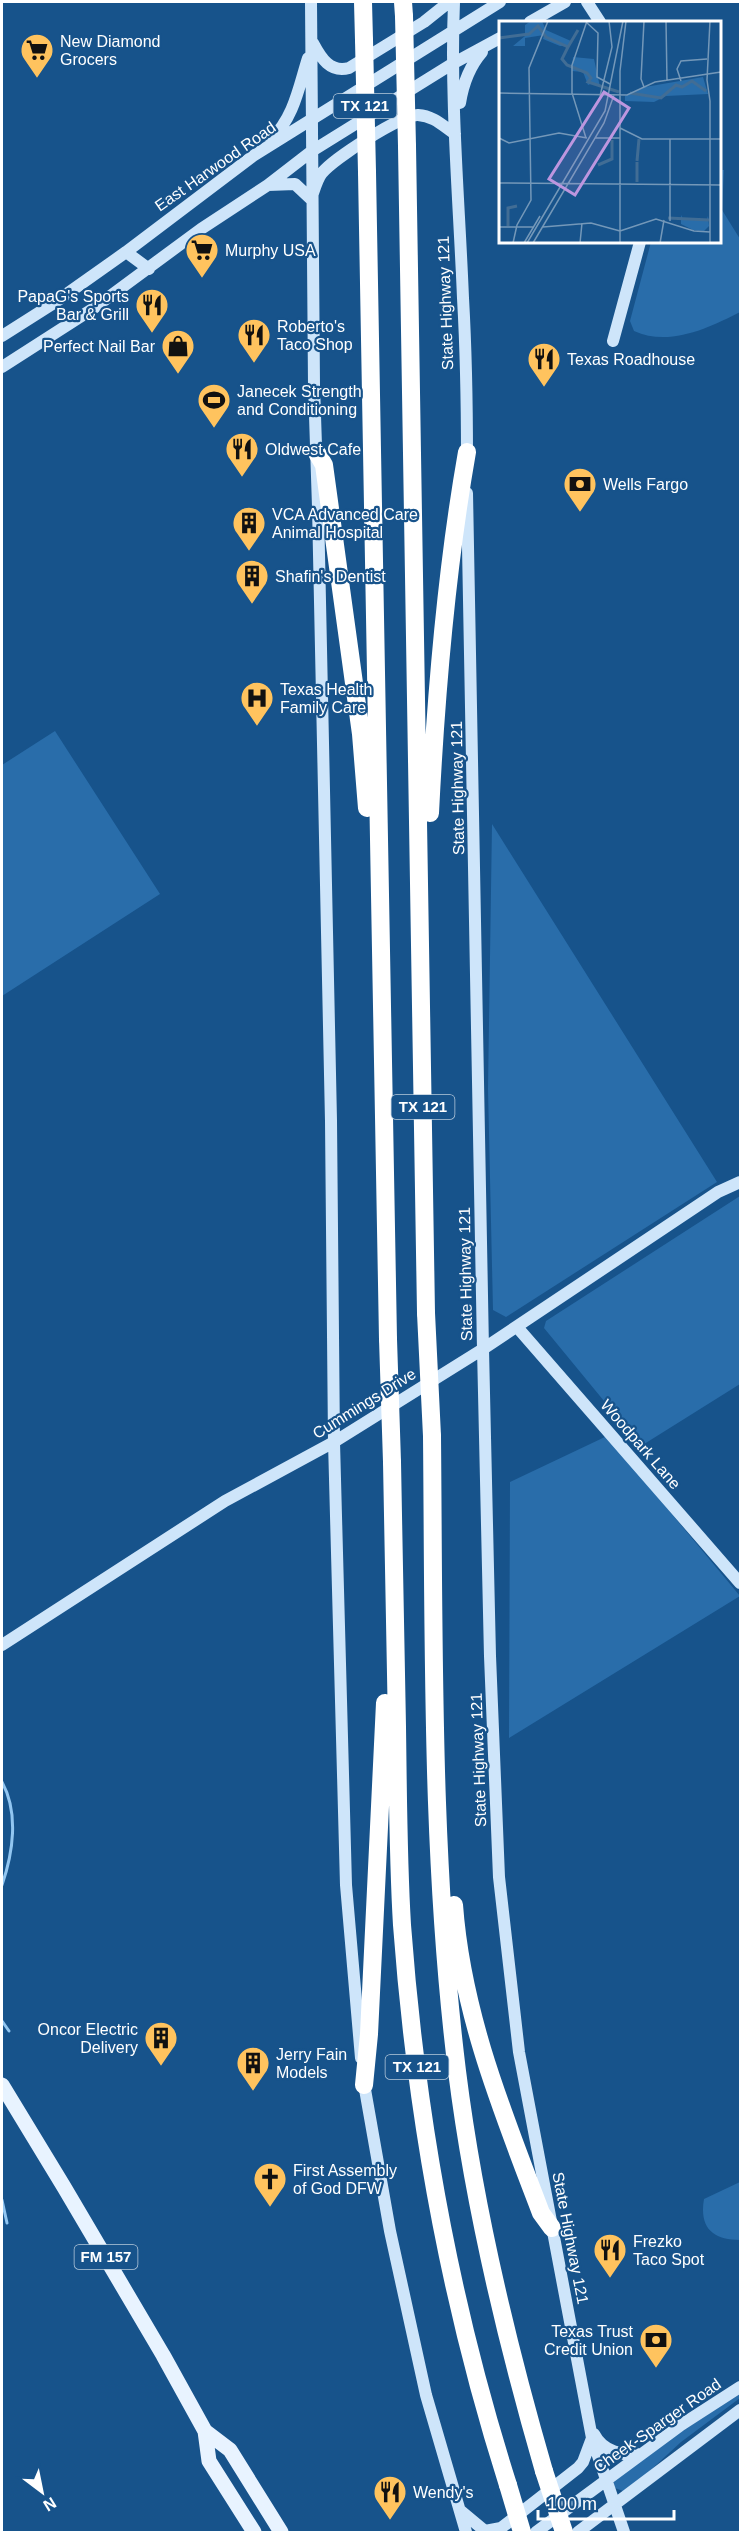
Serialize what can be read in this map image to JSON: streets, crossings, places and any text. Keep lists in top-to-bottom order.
{
  "streets": {
    "highway": ["TX 121"],
    "main road": [
      "East Harwood Road",
      "State Highway 121",
      "Cummings Drive",
      "Woodpark Lane",
      "FM 157",
      "Cheek-Sparger Road"
    ]
  },
  "crossings": [
    ["East Harwood Road", "State Highway 121"],
    ["State Highway 121", "Cummings Drive"],
    ["State Highway 121", "Cheek-Sparger Road"],
    ["Cummings Drive", "Woodpark Lane"]
  ],
  "places": {
    "supermarket": ["New Diamond Grocers", "Murphy USA"],
    "restaurant": [
      "PapaG's Sports Bar & Grill",
      "Roberto's Taco Shop",
      "Texas Roadhouse",
      "Oldwest Cafe",
      "Frezko Taco Spot",
      "Wendy's"
    ],
    "shop": ["Perfect Nail Bar"],
    "sports": ["Janecek Strength and Conditioning"],
    "bank": ["Wells Fargo", "Texas Trust Credit Union"],
    "building": [
      "VCA Advanced Care Animal Hospital",
      "Shafin's Dentist",
      "Oncor Electric Delivery",
      "Jerry Fain Models"
    ],
    "hospital": ["Texas Health Family Care"],
    "church": ["First Assembly of God DFW"]
  },
  "scale_bar": "100 m",
  "north": "bottom right"
}
